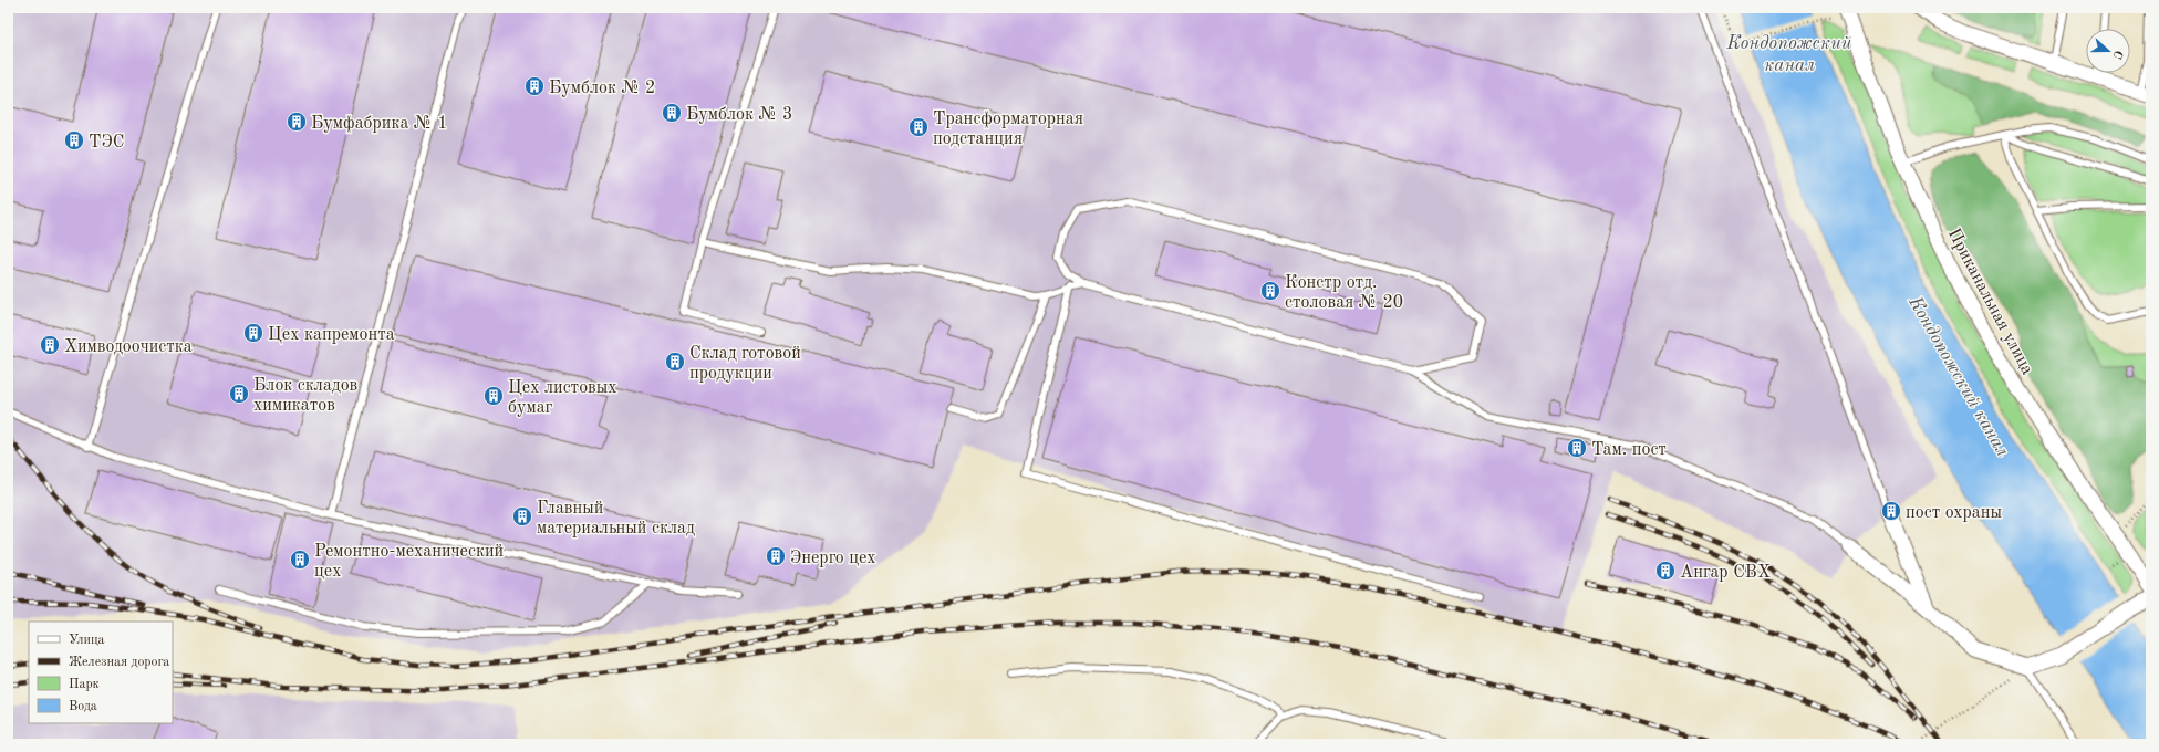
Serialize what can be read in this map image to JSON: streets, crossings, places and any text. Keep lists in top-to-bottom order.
{
  "streets": {
    "street": ["Приканальная улица"]
  },
  "water": ["Кондопожский канал"],
  "places": {
    "building": [
      "Бумблок № 2",
      "Бумблок № 3",
      "Бумфабрика № 1",
      "Трансформаторная подстанция",
      "ТЭС",
      "Констр отд. столовая № 20",
      "Цех капремонта",
      "Химводоочистка",
      "Склад готовой продукции",
      "Блок складов химикатов",
      "Цех листовых бумаг",
      "Там. пост",
      "пост охраны",
      "Главный материальный склад",
      "Энерго цех",
      "Ремонтно-механический цех",
      "Ангар СВХ"
    ]
  },
  "legend": [
    "Улица",
    "Железная дорога",
    "Парк",
    "Вода"
  ],
  "north": "right"
}
